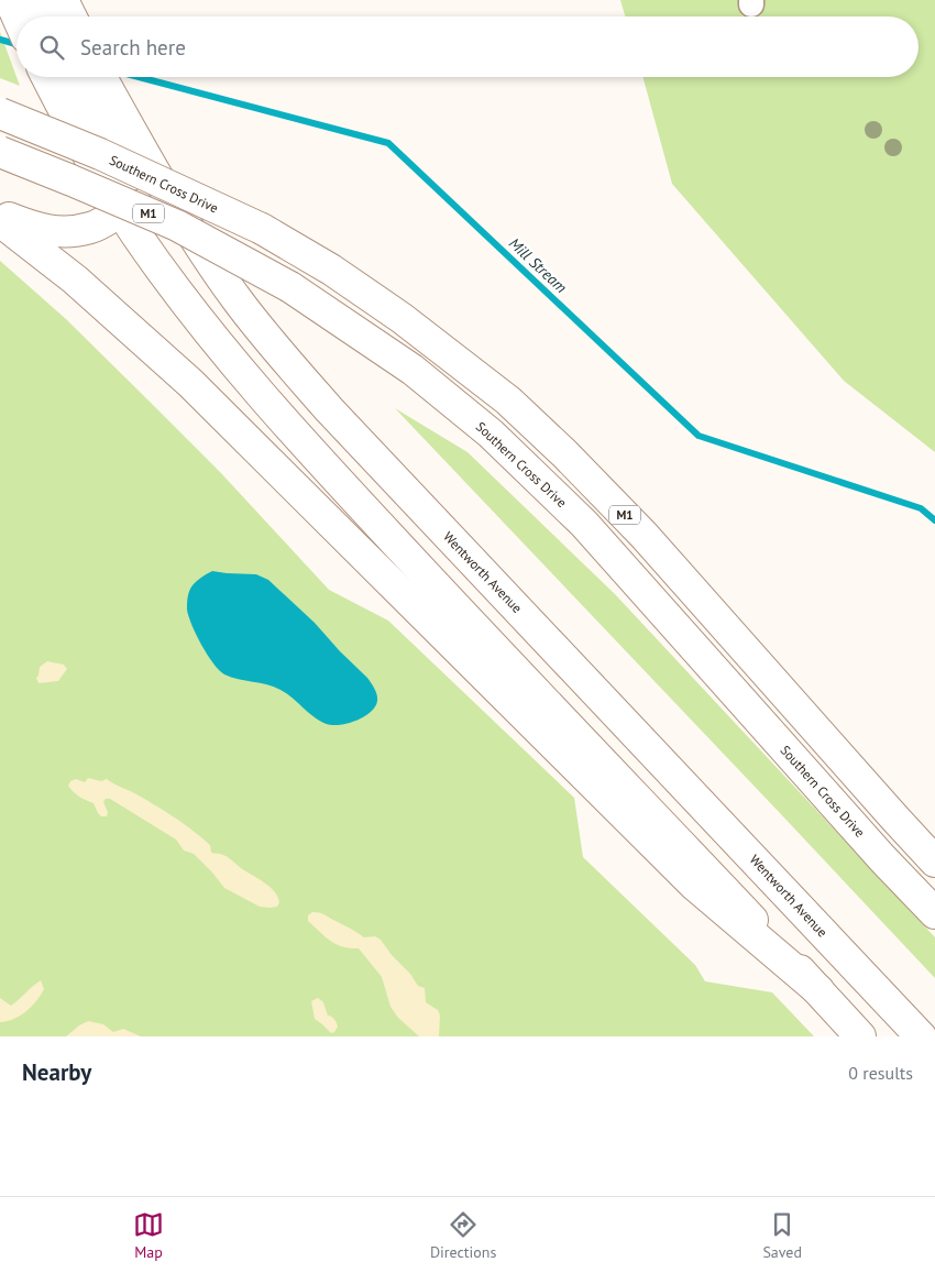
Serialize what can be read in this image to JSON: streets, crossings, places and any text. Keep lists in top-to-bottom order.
{
  "streets": {
    "main road": ["Southern Cross Drive", "M1", "Wentworth Avenue"]
  },
  "water": ["Mill Stream"],
  "page": {
    "search": "Search here",
    "heading": ["Nearby", "0 results"],
    "nav": ["Map", "Directions", "Saved"]
  }
}
